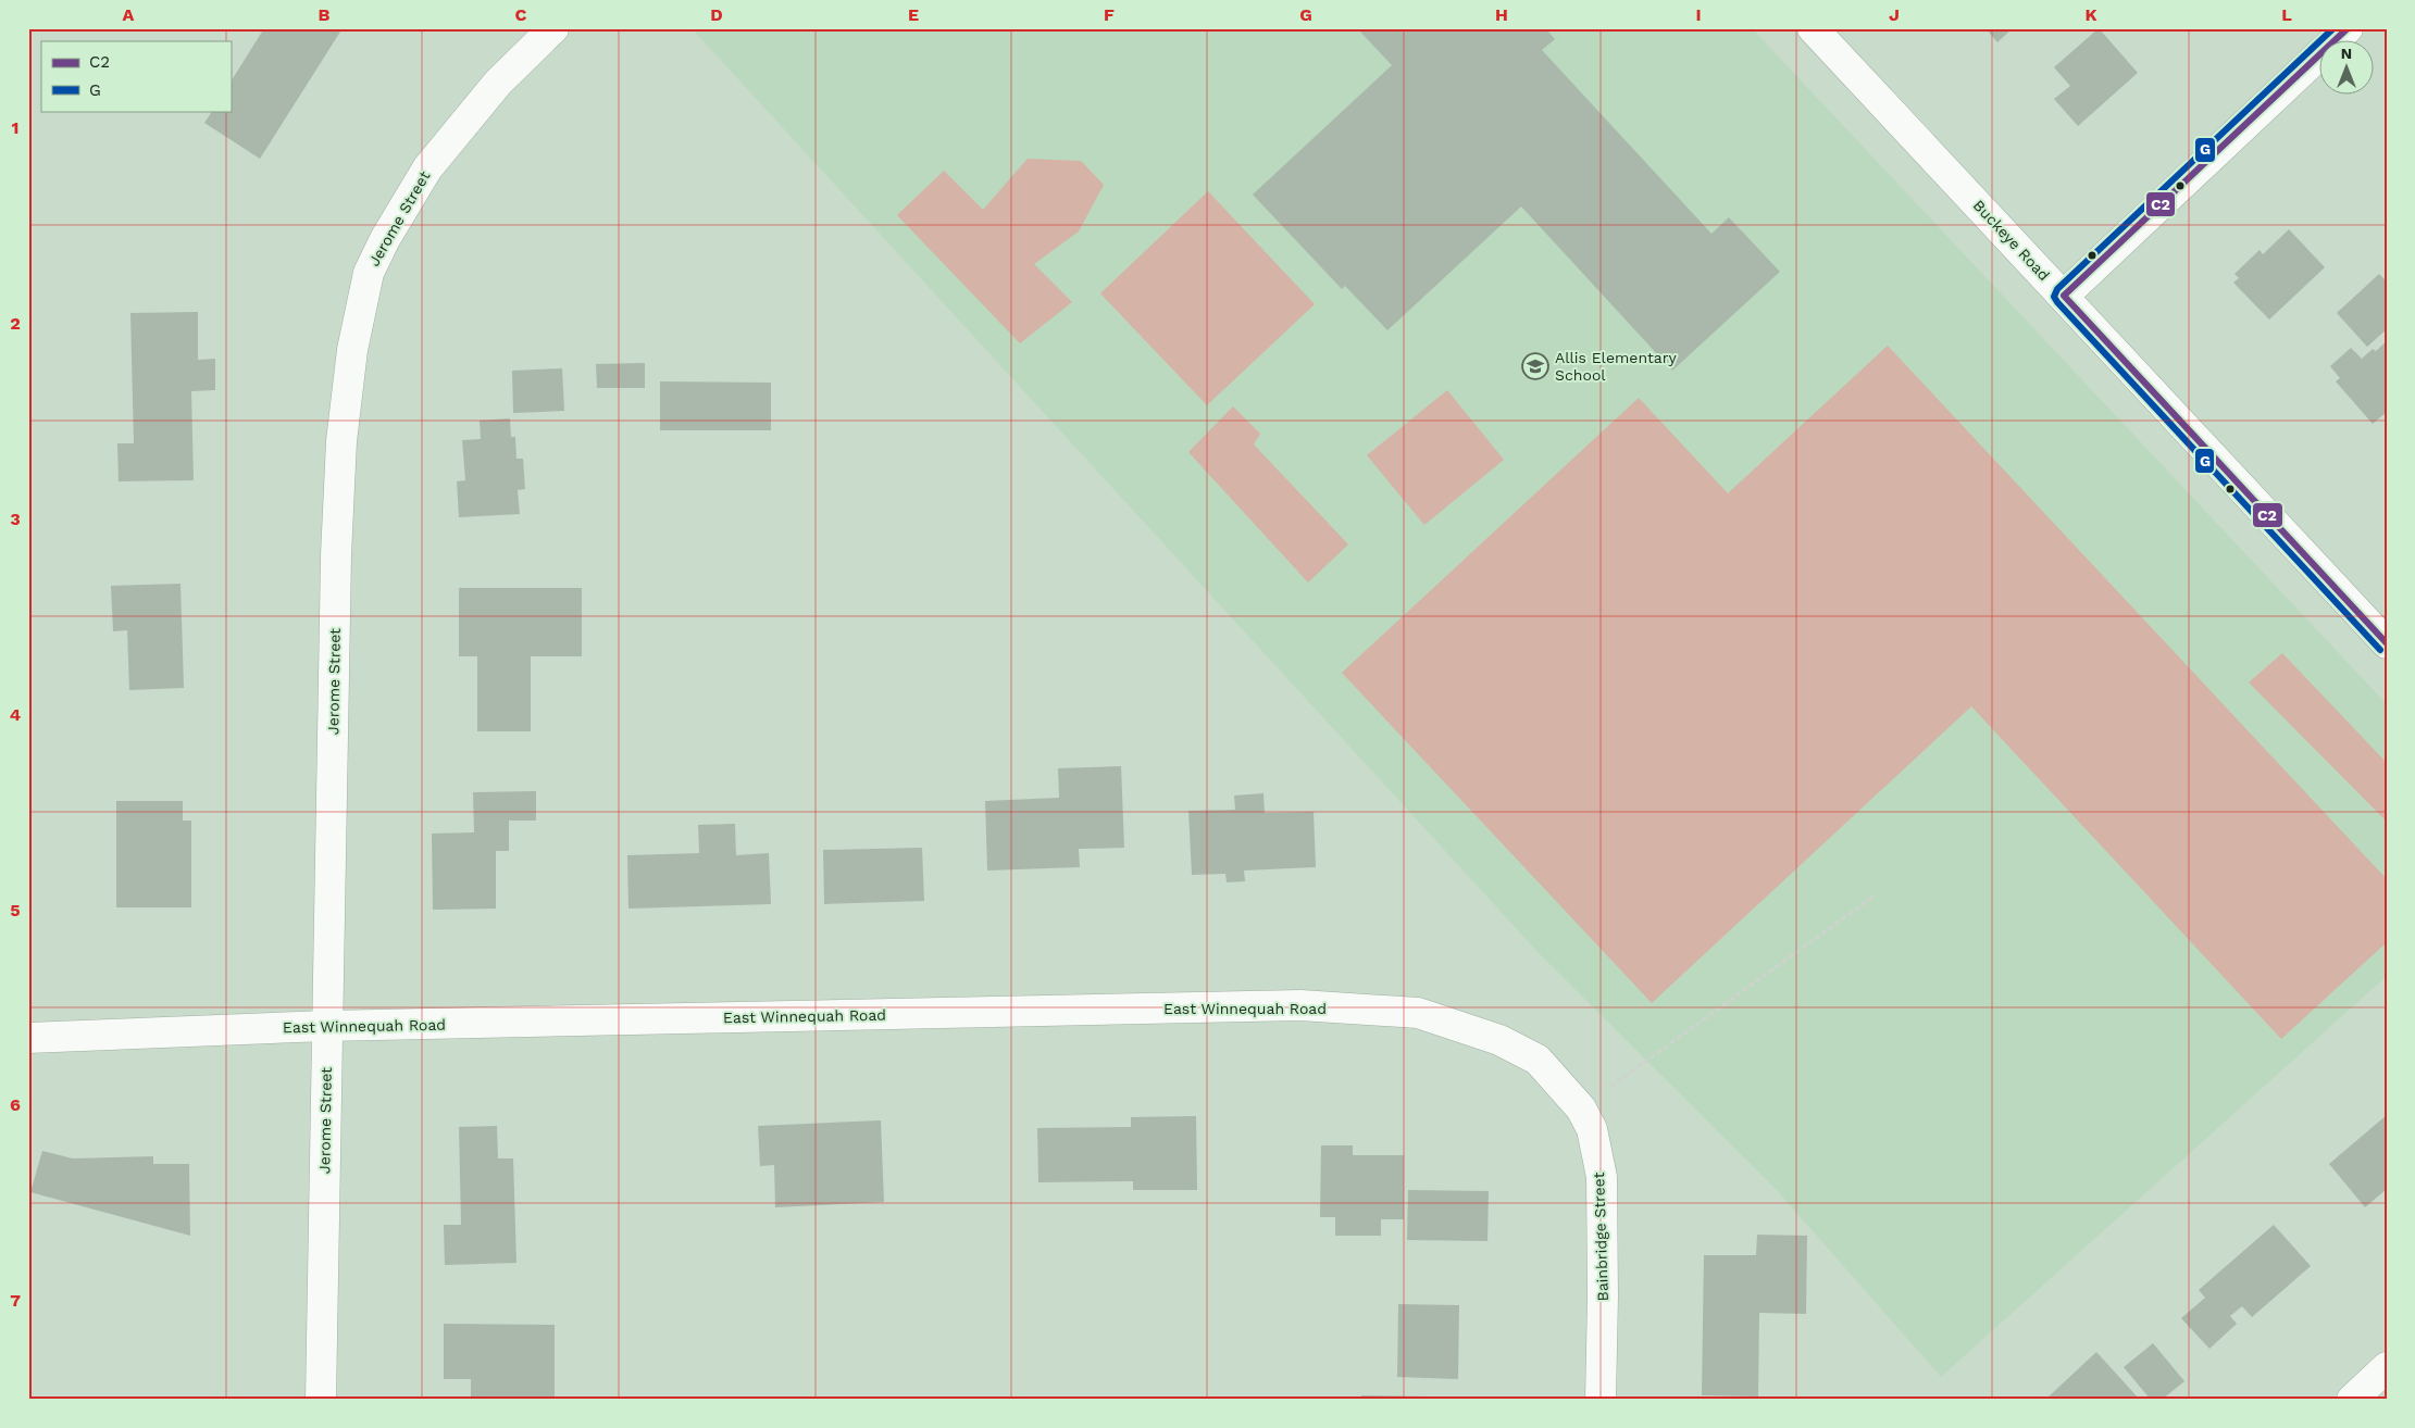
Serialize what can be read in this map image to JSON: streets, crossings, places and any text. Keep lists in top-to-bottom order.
{
  "streets": {
    "street": [
      "Jerome Street",
      "Buckeye Road",
      "East Winnequah Road",
      "Bainbridge Street"
    ]
  },
  "crossings": [
    ["Jerome Street", "East Winnequah Road"],
    ["East Winnequah Road", "Bainbridge Street"]
  ],
  "places": {
    "school or university": ["Allis Elementary School"]
  },
  "lines": ["transit line C2", "transit line G"],
  "legend": ["C2", "G"],
  "north": "top",
  "grid": {
    "columns": [
      "A",
      "B",
      "C",
      "D",
      "E",
      "F",
      "G",
      "H",
      "I",
      "J",
      "K",
      "L"
    ],
    "rows": [
      "1",
      "2",
      "3",
      "4",
      "5",
      "6",
      "7"
    ]
  }
}
